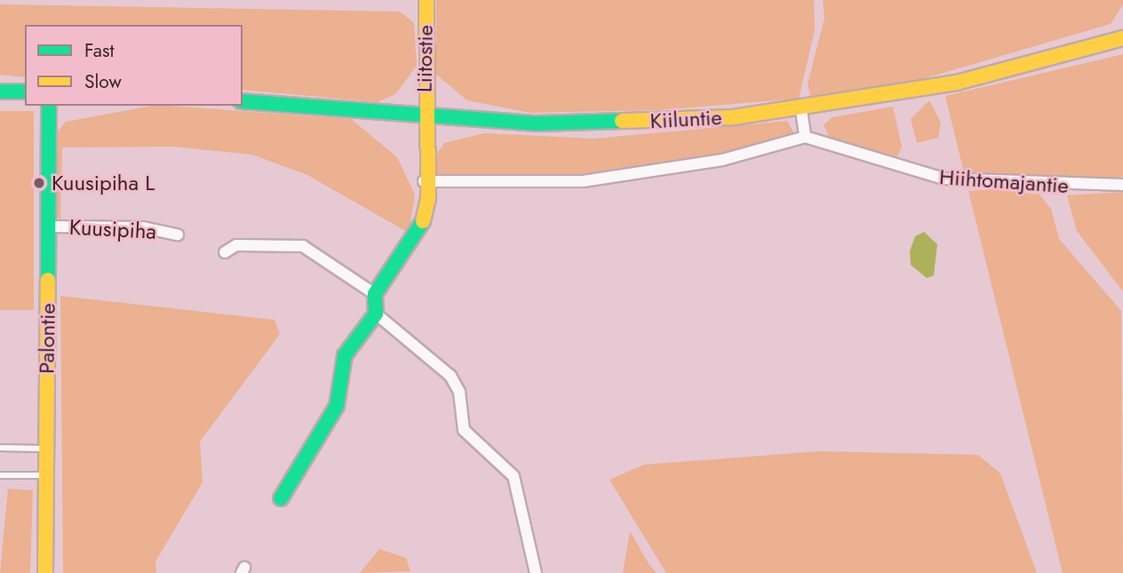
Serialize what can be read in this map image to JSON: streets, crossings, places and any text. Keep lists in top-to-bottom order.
{
  "streets": {
    "street": [
      "Liitostie",
      "Kiiluntie",
      "Hiihtomajantie",
      "Kuusipiha",
      "Palontie"
    ]
  },
  "crossings": [
    ["Liitostie", "Kiiluntie"],
    ["Kuusipiha", "Palontie"]
  ],
  "places": ["Kuusipiha L"],
  "legend": ["Fast", "Slow"]
}
